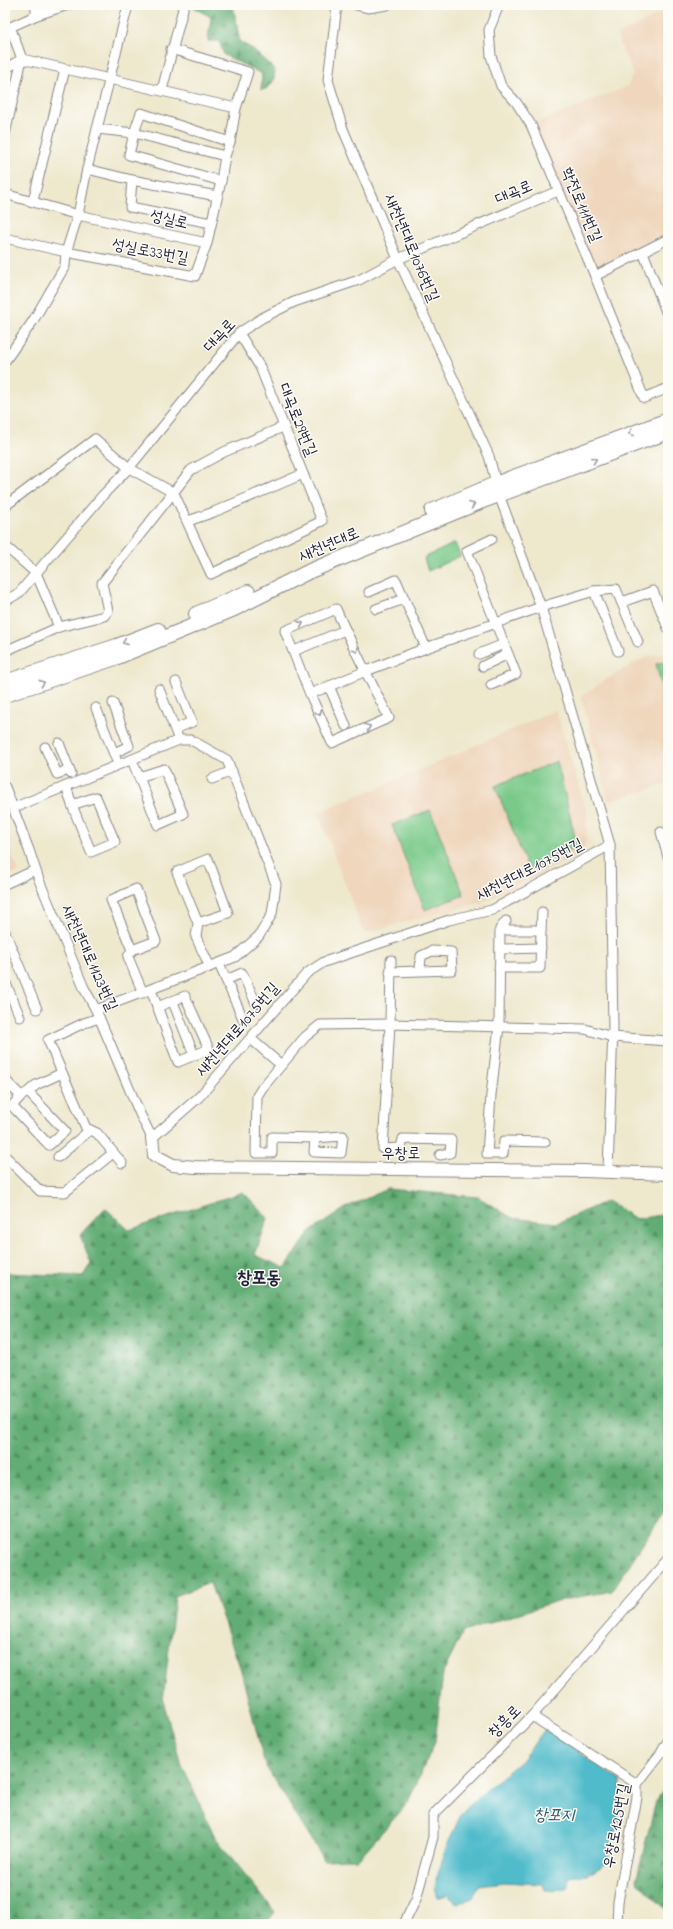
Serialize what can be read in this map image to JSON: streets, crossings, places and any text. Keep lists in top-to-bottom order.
{
  "streets": {
    "main road": ["새천년대로", "우창로"],
    "street": [
      "대곡로",
      "학전로111번길",
      "성실로",
      "새천년대로1076번길",
      "성실로33번길",
      "대곡로29번길",
      "새천년대로1075번길",
      "새천년대로1123번길",
      "창흥로",
      "우창로125번길"
    ]
  },
  "crossings": [
    ["대곡로", "학전로111번길"],
    ["대곡로", "새천년대로1076번길"],
    ["대곡로", "대곡로29번길"],
    ["성실로", "성실로33번길"],
    ["새천년대로1076번길", "새천년대로"],
    ["새천년대로1076번길", "새천년대로1075번길"],
    ["새천년대로", "새천년대로1075번길"],
    ["새천년대로1075번길", "새천년대로1123번길"],
    ["새천년대로1075번길", "우창로"],
    ["새천년대로1123번길", "우창로"]
  ],
  "districts": ["창포동"],
  "water": ["창포지"]
}
